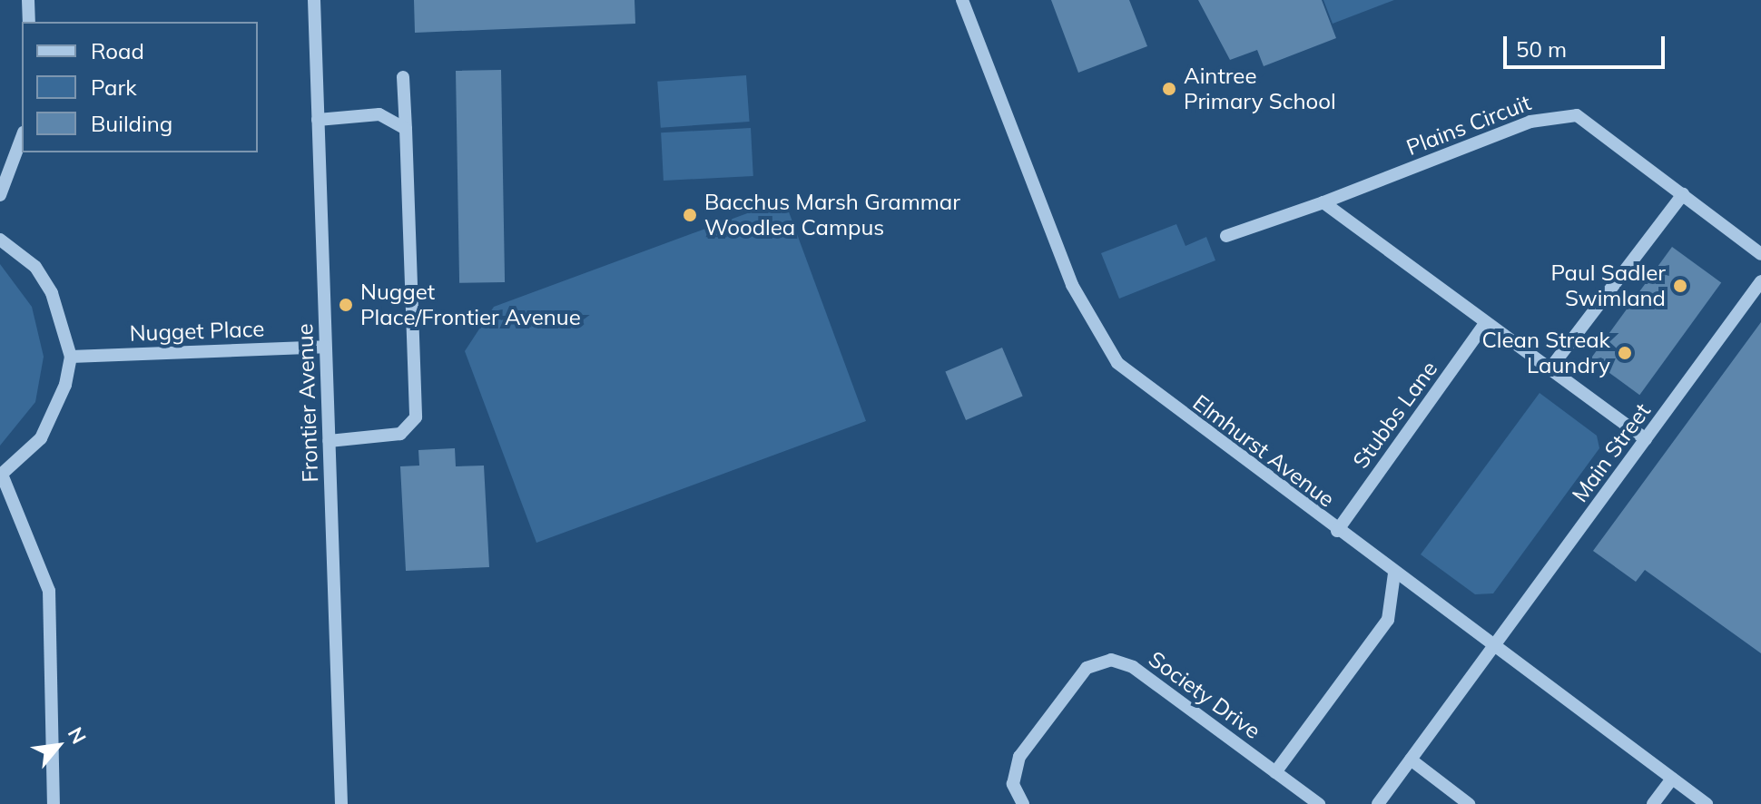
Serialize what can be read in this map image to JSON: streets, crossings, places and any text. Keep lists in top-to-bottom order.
{
  "streets": {
    "street": [
      "Plains Circuit",
      "Nugget Place",
      "Frontier Avenue",
      "Stubbs Lane",
      "Elmhurst Avenue",
      "Main Street",
      "Society Drive"
    ]
  },
  "crossings": [
    ["Nugget Place", "Frontier Avenue"],
    ["Stubbs Lane", "Elmhurst Avenue"],
    ["Elmhurst Avenue", "Main Street"]
  ],
  "places": [
    "Aintree Primary School",
    "Bacchus Marsh Grammar Woodlea Campus",
    "Paul Sadler Swimland",
    "Nugget Place/Frontier Avenue",
    "Clean Streak Laundry"
  ],
  "legend": ["Road", "Park", "Building"],
  "scale_bar": "50 m",
  "north": "top right"
}
